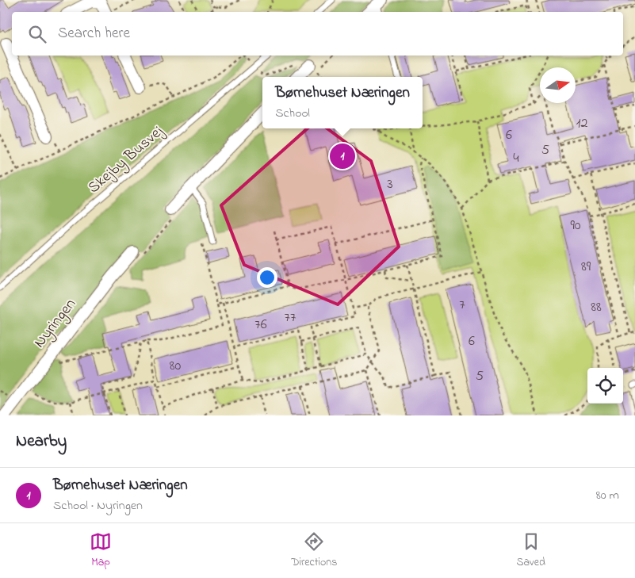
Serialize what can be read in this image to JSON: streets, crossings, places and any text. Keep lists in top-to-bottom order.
{
  "streets": {
    "street": ["Nyringen"],
    "lane": ["Skejby Busvej"]
  },
  "house_numbers": [
    "12",
    "6",
    "5",
    "4",
    "3",
    "90",
    "89",
    "7",
    "88",
    "77",
    "76",
    "6",
    "80",
    "5"
  ],
  "north": "right",
  "page": {
    "search": "Search here",
    "popup": ["Børnehuset Næringen", "School"],
    "pins": "1",
    "heading": "Nearby",
    "list": [
      {
        "mark": "1",
        "name": "Børnehuset Næringen",
        "note": "School · Nyringen",
        "value": "80 m"
      }
    ],
    "nav": ["Map", "Directions", "Saved"]
  }
}
